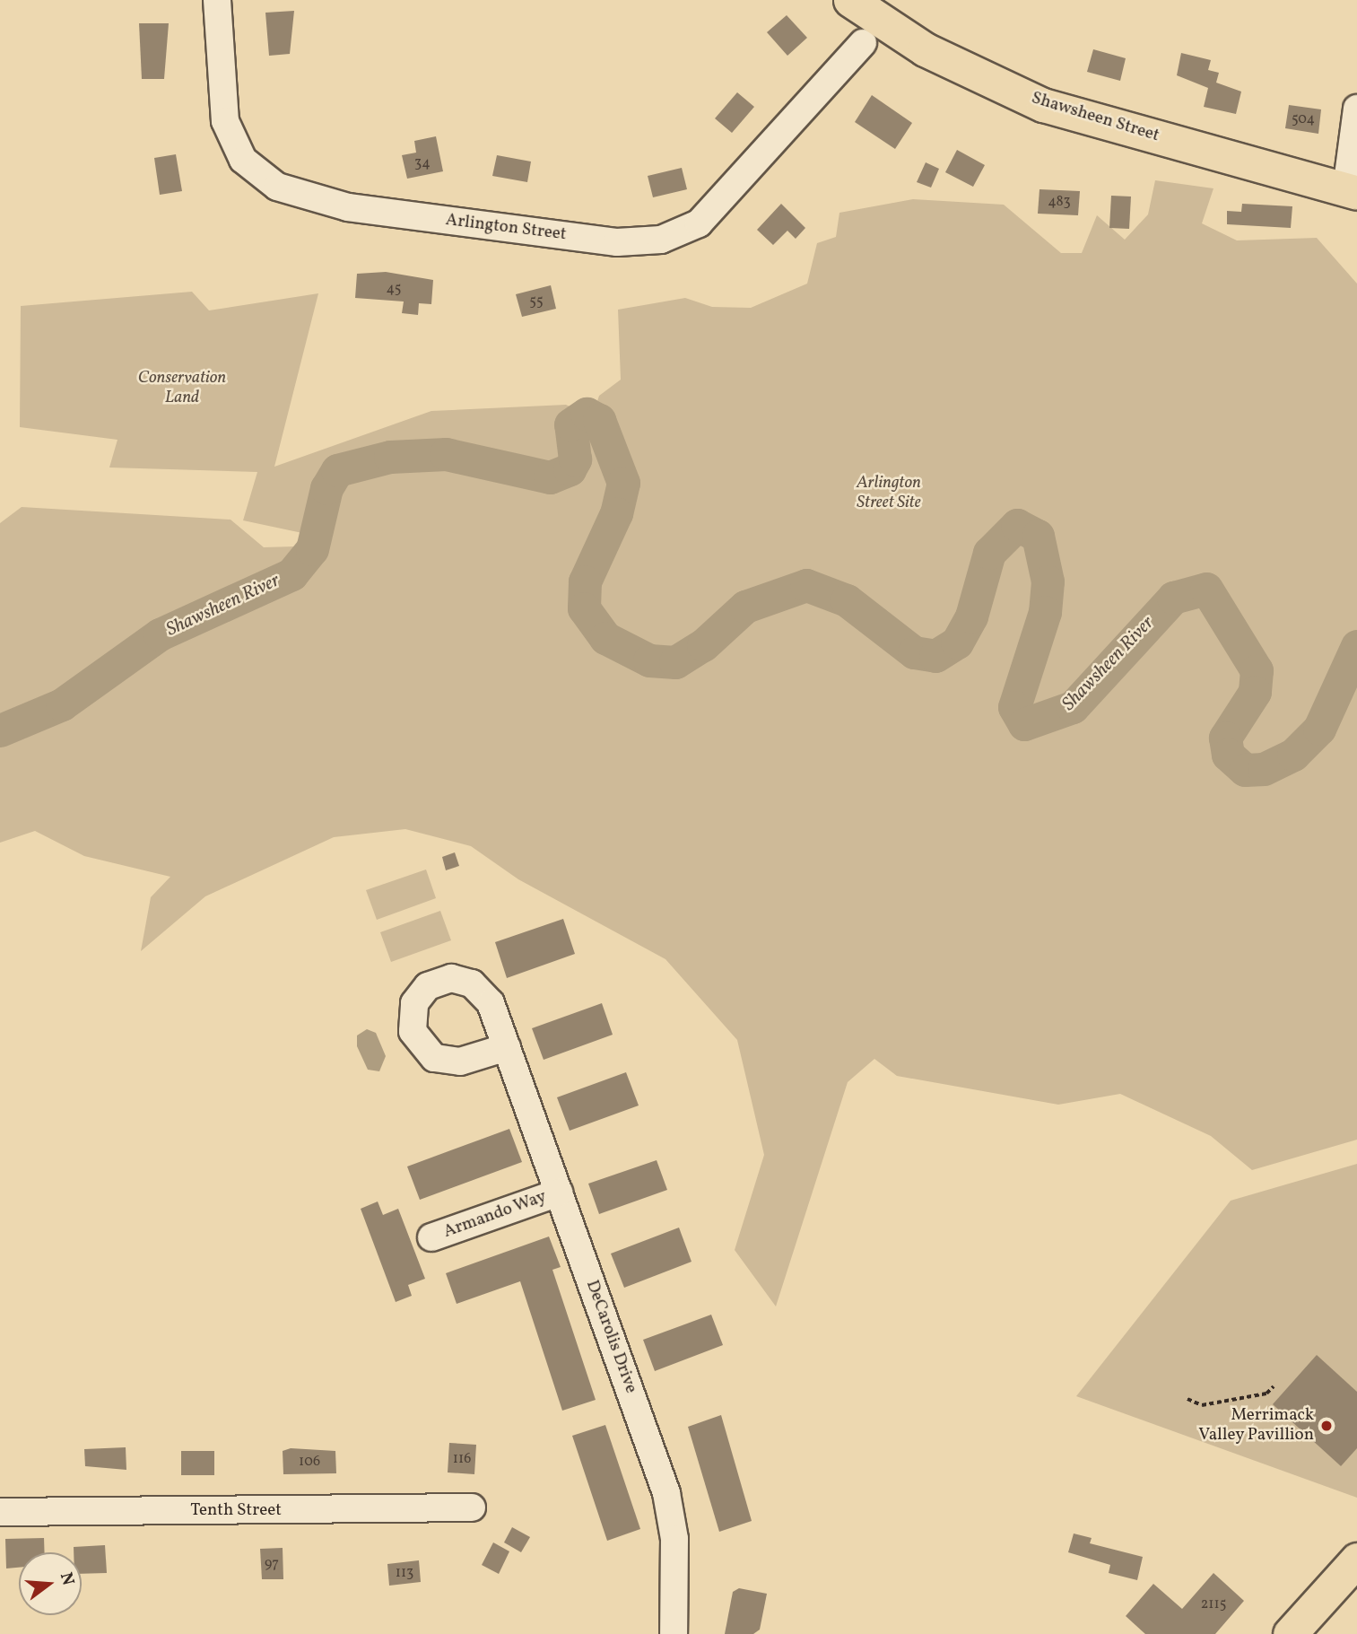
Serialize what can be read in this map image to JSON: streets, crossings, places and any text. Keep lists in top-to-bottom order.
{
  "streets": {
    "main road": ["Shawsheen Street"],
    "street": [
      "Arlington Street",
      "Armando Way",
      "DeCarolis Drive",
      "Tenth Street"
    ]
  },
  "crossings": [
    ["Armando Way", "DeCarolis Drive"]
  ],
  "water": ["Shawsheen River"],
  "parks": ["Conservation Land", "Arlington Street Site"],
  "places": ["Merrimack Valley Pavillion"],
  "house_numbers": [
    "504",
    "34",
    "483",
    "45",
    "55",
    "116",
    "106",
    "97",
    "113",
    "2115"
  ],
  "north": "right"
}
